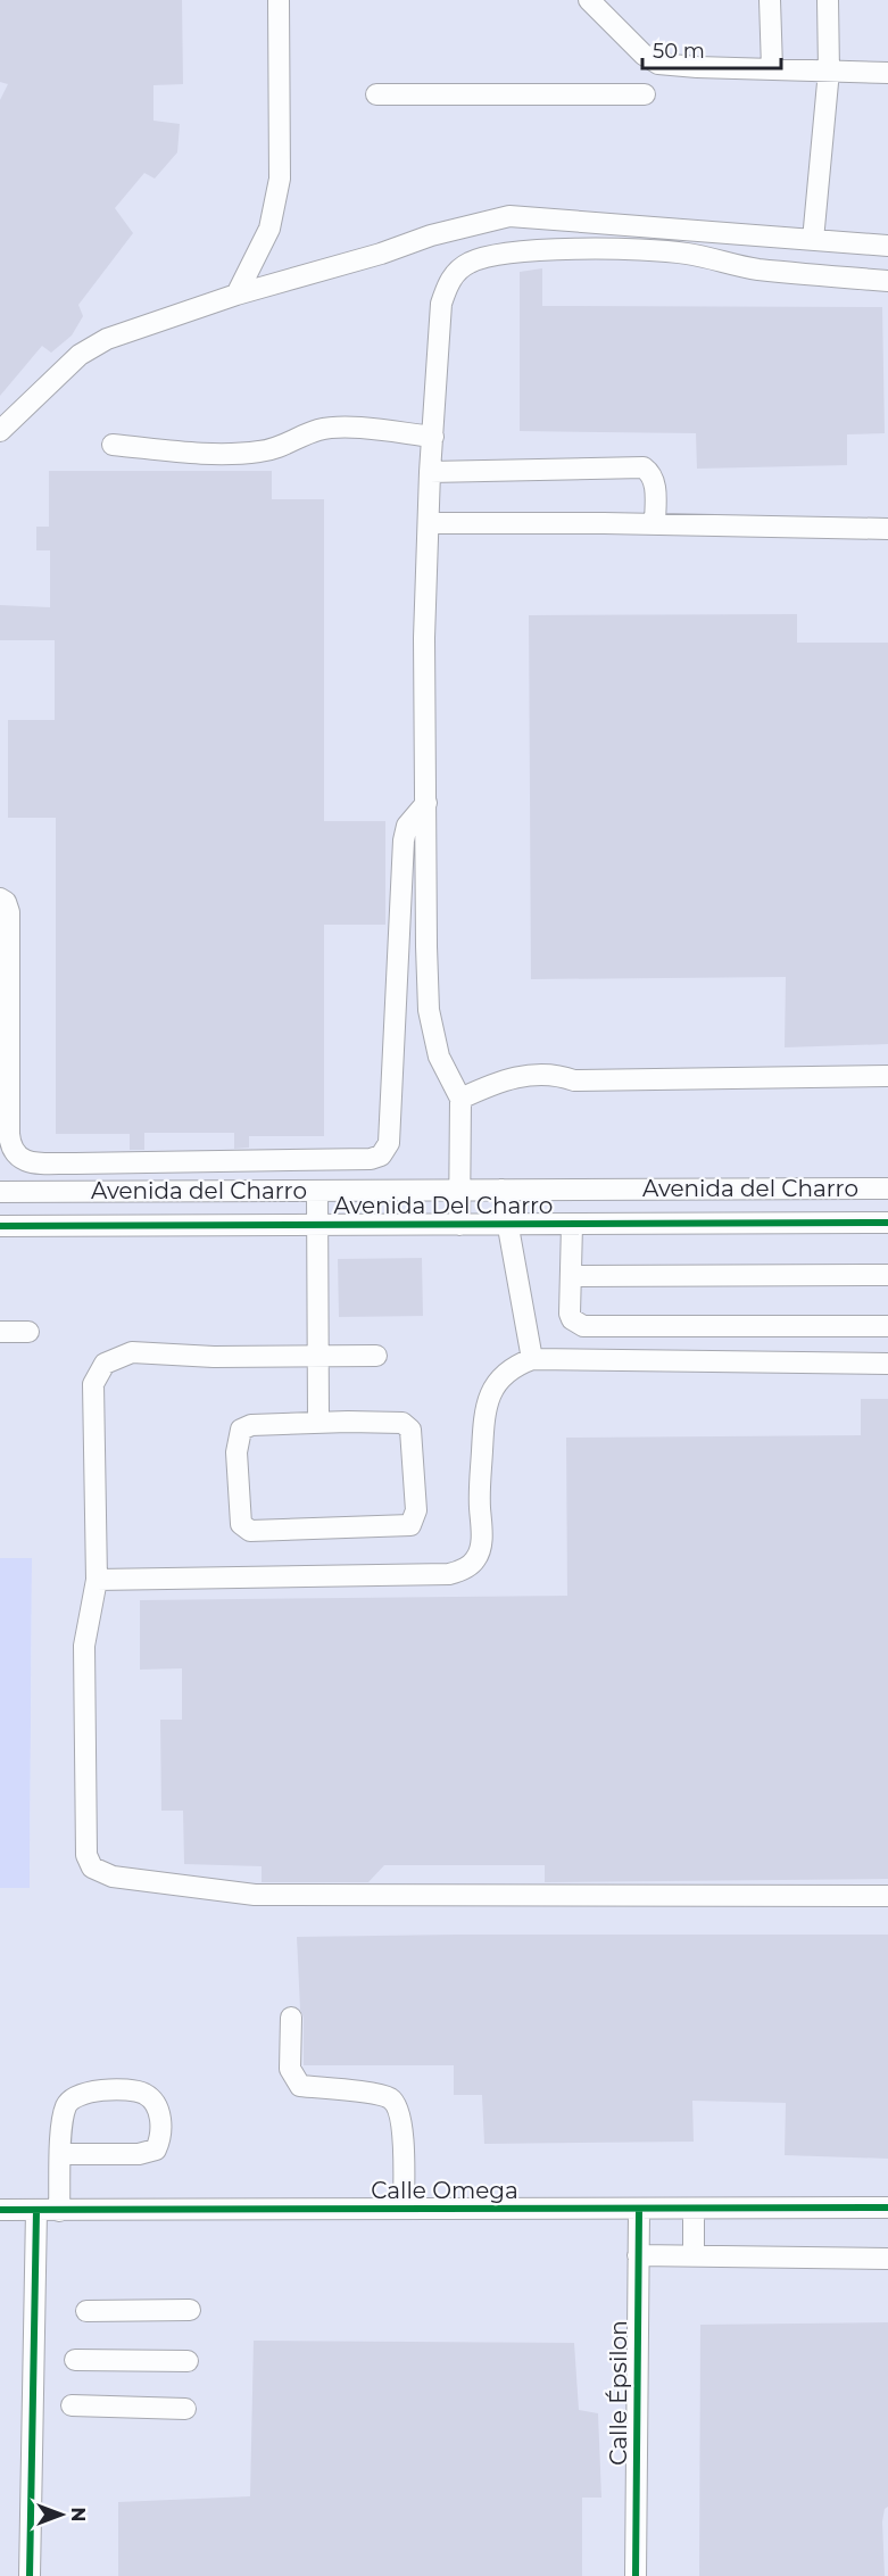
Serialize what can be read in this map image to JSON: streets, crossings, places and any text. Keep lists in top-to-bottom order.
{
  "streets": {
    "street": [
      "Avenida del Charro",
      "Avenida Del Charro",
      "Calle Omega",
      "Calle Épsilon"
    ]
  },
  "crossings": [
    ["Calle Omega", "Calle Épsilon"]
  ],
  "scale_bar": "50 m",
  "north": "right"
}
